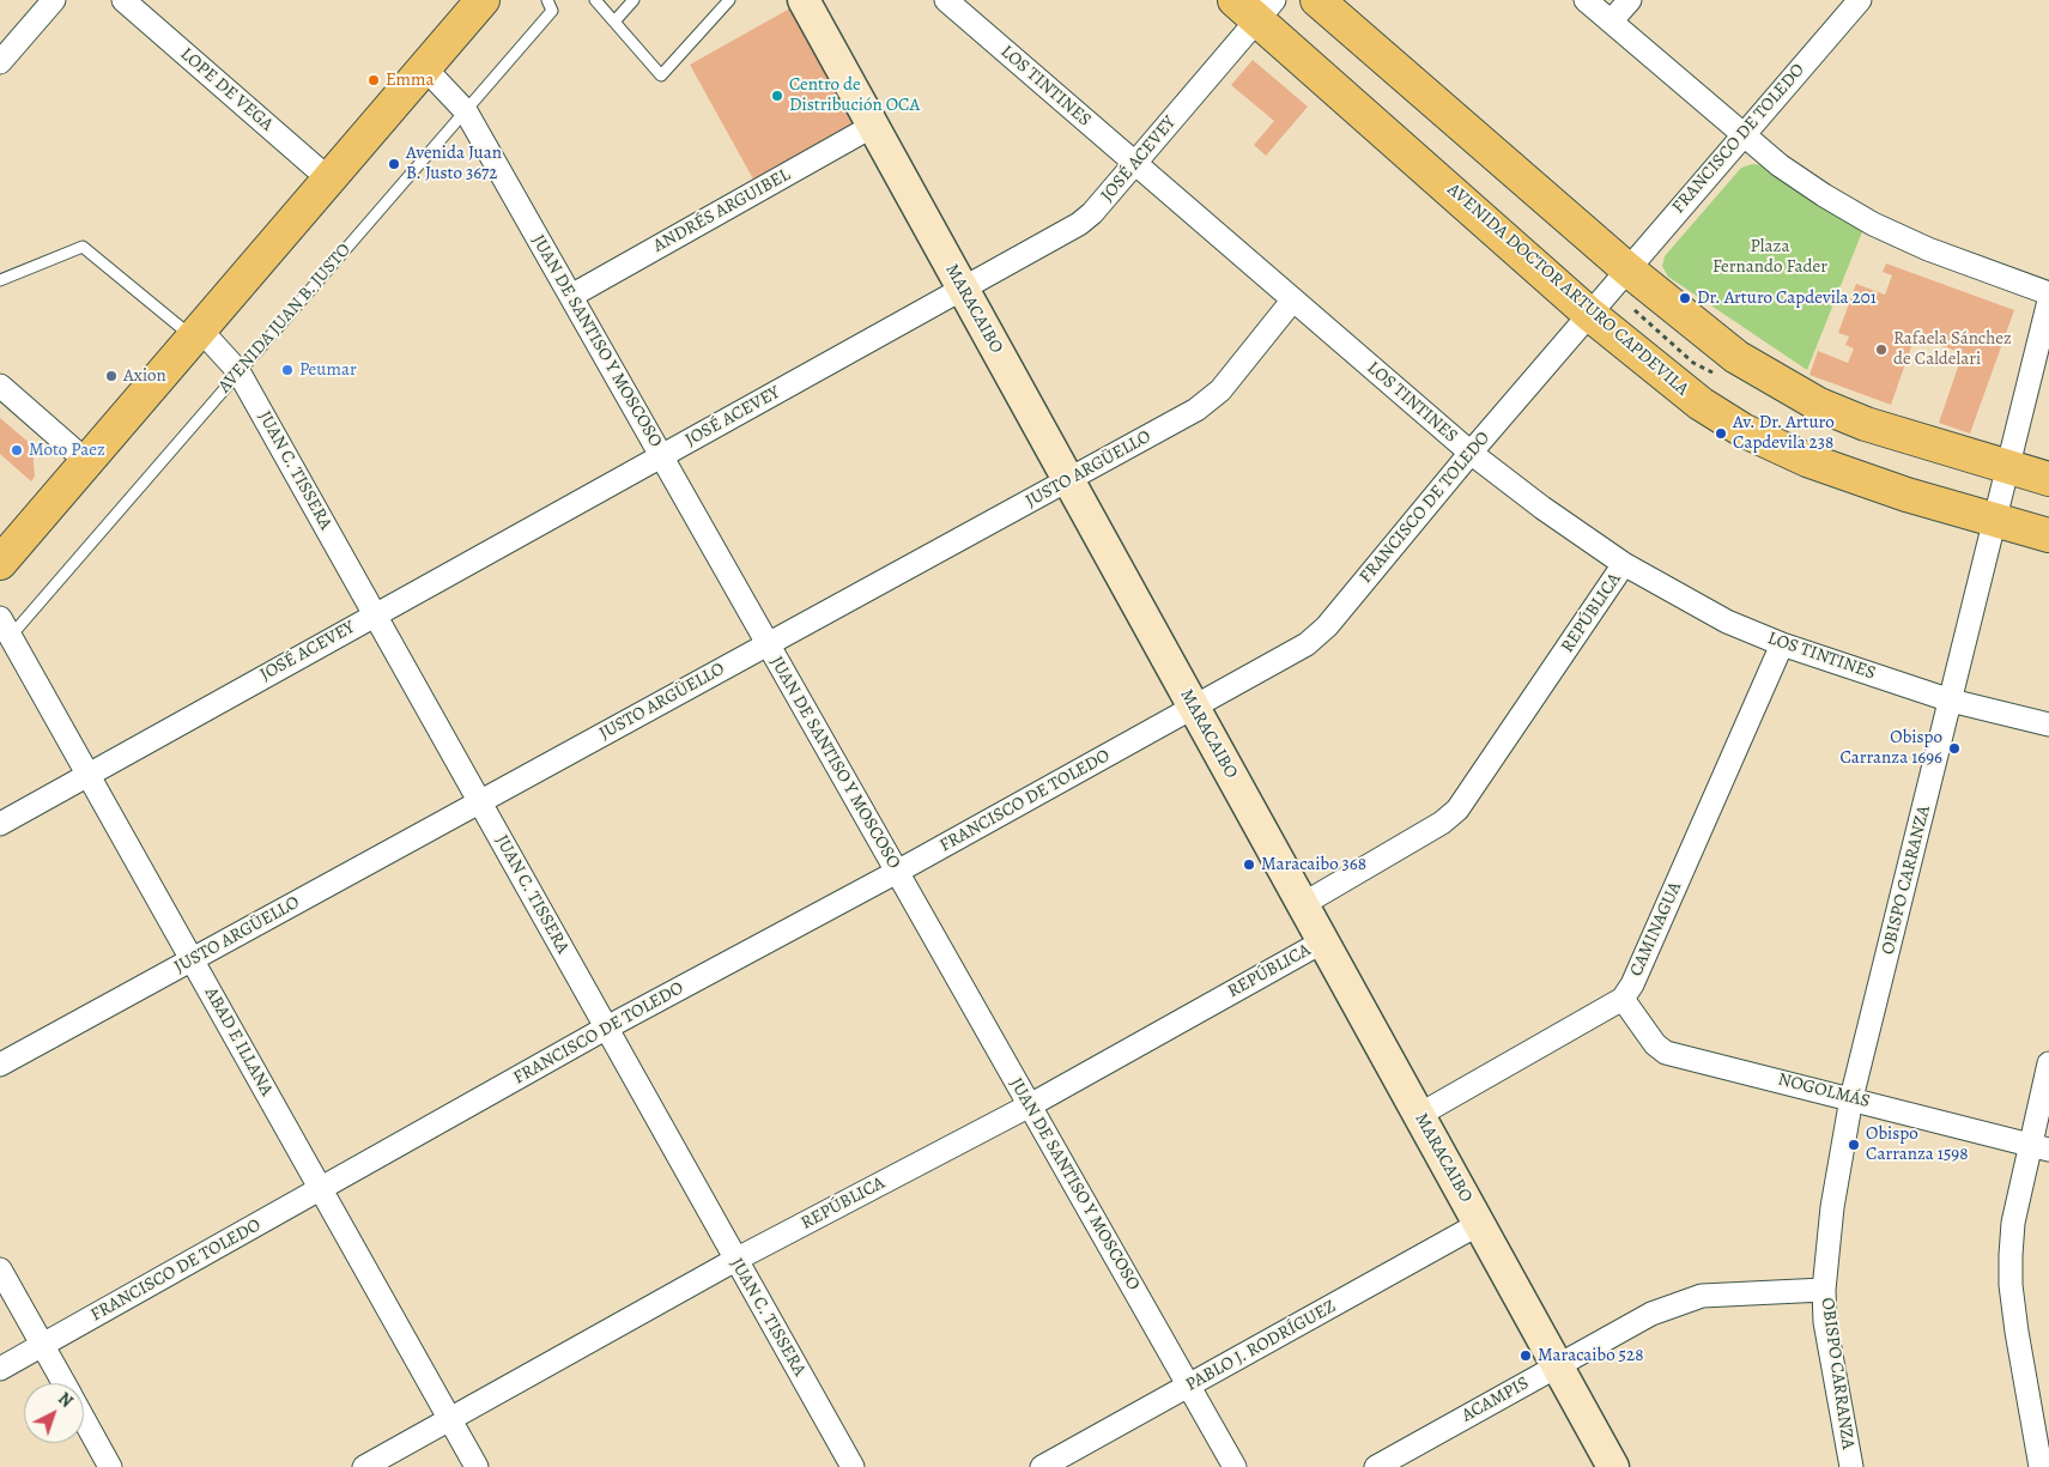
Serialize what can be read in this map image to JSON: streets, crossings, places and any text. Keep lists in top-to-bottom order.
{
  "streets": {
    "main road": ["AVENIDA DOCTOR ARTURO CAPDEVILA", "MARACAIBO"],
    "street": [
      "LOS TINTINES",
      "LOPE DE VEGA",
      "FRANCISCO DE TOLEDO",
      "JOSÉ ACEVEY",
      "ANDRÉS ARGUIBEL",
      "JUAN DE SANTISO Y MOSCOSO",
      "JUSTO ARGÜELLO",
      "JUAN C. TISSERA",
      "REPÚBLICA",
      "OBISPO CARRANZA",
      "CAMINAGUA",
      "ABAD E ILLANA",
      "NOGOLMÁS",
      "PABLO J. RODRÍGUEZ",
      "ACAMPIS"
    ],
    "lane": ["AVENIDA JUAN B. JUSTO"]
  },
  "crossings": [
    ["LOS TINTINES", "FRANCISCO DE TOLEDO"],
    ["LOS TINTINES", "JOSÉ ACEVEY"],
    ["LOS TINTINES", "JUSTO ARGÜELLO"],
    ["LOS TINTINES", "REPÚBLICA"],
    ["LOS TINTINES", "OBISPO CARRANZA"],
    ["LOS TINTINES", "CAMINAGUA"],
    ["FRANCISCO DE TOLEDO", "AVENIDA DOCTOR ARTURO CAPDEVILA"],
    ["FRANCISCO DE TOLEDO", "MARACAIBO"],
    ["FRANCISCO DE TOLEDO", "JUAN DE SANTISO Y MOSCOSO"],
    ["FRANCISCO DE TOLEDO", "JUAN C. TISSERA"],
    ["FRANCISCO DE TOLEDO", "ABAD E ILLANA"],
    ["JOSÉ ACEVEY", "AVENIDA DOCTOR ARTURO CAPDEVILA"],
    ["JOSÉ ACEVEY", "MARACAIBO"],
    ["JOSÉ ACEVEY", "JUAN DE SANTISO Y MOSCOSO"],
    ["JOSÉ ACEVEY", "JUAN C. TISSERA"],
    ["JOSÉ ACEVEY", "ABAD E ILLANA"],
    ["ANDRÉS ARGUIBEL", "MARACAIBO"],
    ["ANDRÉS ARGUIBEL", "JUAN DE SANTISO Y MOSCOSO"],
    ["AVENIDA DOCTOR ARTURO CAPDEVILA", "OBISPO CARRANZA"],
    ["MARACAIBO", "JUSTO ARGÜELLO"],
    ["MARACAIBO", "REPÚBLICA"],
    ["MARACAIBO", "CAMINAGUA"],
    ["MARACAIBO", "PABLO J. RODRÍGUEZ"],
    ["MARACAIBO", "ACAMPIS"],
    ["AVENIDA JUAN B. JUSTO", "JUAN DE SANTISO Y MOSCOSO"],
    ["AVENIDA JUAN B. JUSTO", "JUAN C. TISSERA"],
    ["AVENIDA JUAN B. JUSTO", "ABAD E ILLANA"],
    ["JUAN DE SANTISO Y MOSCOSO", "JUSTO ARGÜELLO"],
    ["JUAN DE SANTISO Y MOSCOSO", "REPÚBLICA"],
    ["JUAN DE SANTISO Y MOSCOSO", "PABLO J. RODRÍGUEZ"],
    ["JUSTO ARGÜELLO", "JUAN C. TISSERA"],
    ["JUSTO ARGÜELLO", "ABAD E ILLANA"],
    ["JUAN C. TISSERA", "REPÚBLICA"],
    ["REPÚBLICA", "ABAD E ILLANA"],
    ["OBISPO CARRANZA", "NOGOLMÁS"],
    ["OBISPO CARRANZA", "ACAMPIS"],
    ["CAMINAGUA", "NOGOLMÁS"]
  ],
  "parks": ["Plaza Fernando Fader"],
  "places": [
    "Emma",
    "Centro de Distribución OCA",
    "Avenida Juan B. Justo 3672",
    "Dr. Arturo Capdevila 201",
    "Rafaela Sánchez de Caldelari",
    "Peumar",
    "Axion",
    "Av. Dr. Arturo Capdevila 238",
    "Moto Paez",
    "Obispo Carranza 1696",
    "Maracaibo 368",
    "Obispo Carranza 1598",
    "Maracaibo 528"
  ],
  "north": "top right"
}
